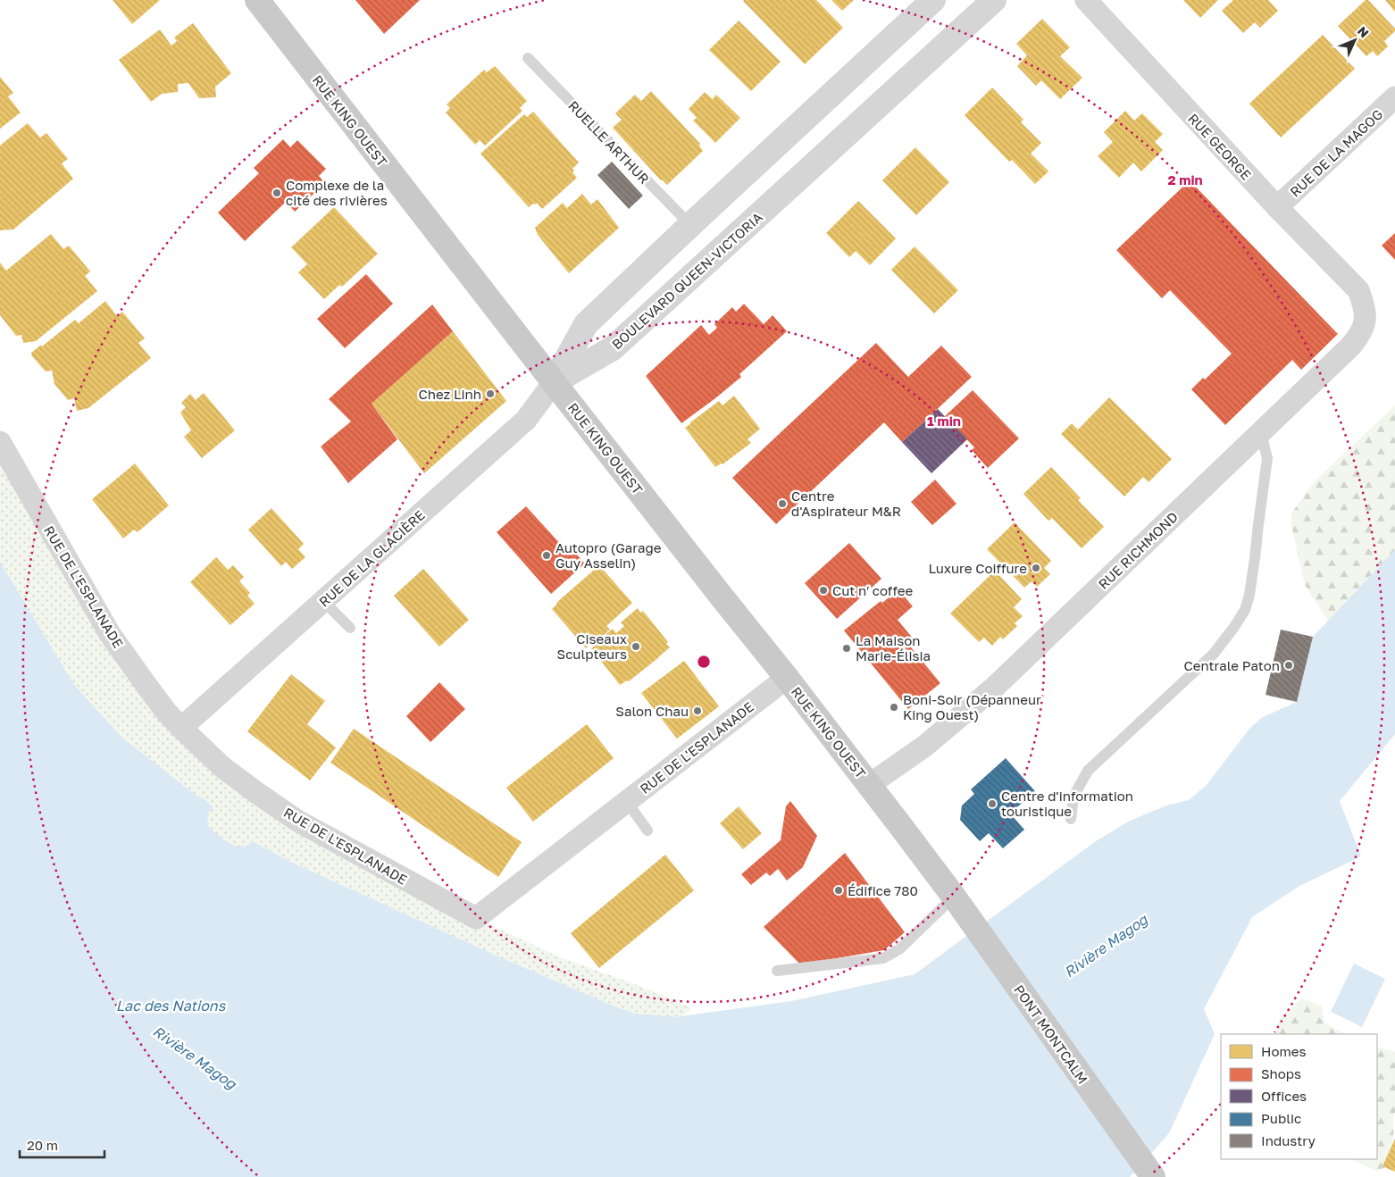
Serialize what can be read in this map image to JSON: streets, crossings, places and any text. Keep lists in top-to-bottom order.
{
  "streets": {
    "main road": ["RUE KING OUEST", "PONT MONTCALM"],
    "street": [
      "RUE GEORGE",
      "RUE DE LA MAGOG",
      "BOULEVARD QUEEN-VICTORIA",
      "RUE RICHMOND",
      "RUE DE LA GLACIÈRE",
      "RUE DE L'ESPLANADE"
    ],
    "lane": ["RUELLE ARTHUR"]
  },
  "crossings": [
    ["RUE KING OUEST", "BOULEVARD QUEEN-VICTORIA"],
    ["RUE KING OUEST", "RUE RICHMOND"],
    ["RUE KING OUEST", "RUE DE LA GLACIÈRE"],
    ["RUE KING OUEST", "RUE DE L'ESPLANADE"],
    ["RUE KING OUEST", "PONT MONTCALM"],
    ["RUE GEORGE", "RUE DE LA MAGOG"],
    ["RUE GEORGE", "RUE RICHMOND"],
    ["BOULEVARD QUEEN-VICTORIA", "RUE DE LA GLACIÈRE"],
    ["RUE DE LA GLACIÈRE", "RUE DE L'ESPLANADE"]
  ],
  "water": ["Rivière Magog", "Lac des Nations"],
  "places": [
    "Complexe de la cité des rivières",
    "Chez Linh",
    "Centre d'Aspirateur M&R",
    "Autopro (Garage Guy Asselin)",
    "Luxure Coiffure",
    "Cut n′ coffee",
    "Ciseaux Sculpteurs",
    "La Maison Marie-Élisia",
    "Centrale Paton",
    "Boni-Soir (Dépanneur King Ouest)",
    "Salon Chau",
    "Centre d'information touristique",
    "Édifice 780"
  ],
  "legend": [
    "Homes",
    "Shops",
    "Offices",
    "Public",
    "Industry"
  ],
  "scale_bar": "20 m",
  "north": "top right",
  "rings": ["2 min", "1 min"]
}
